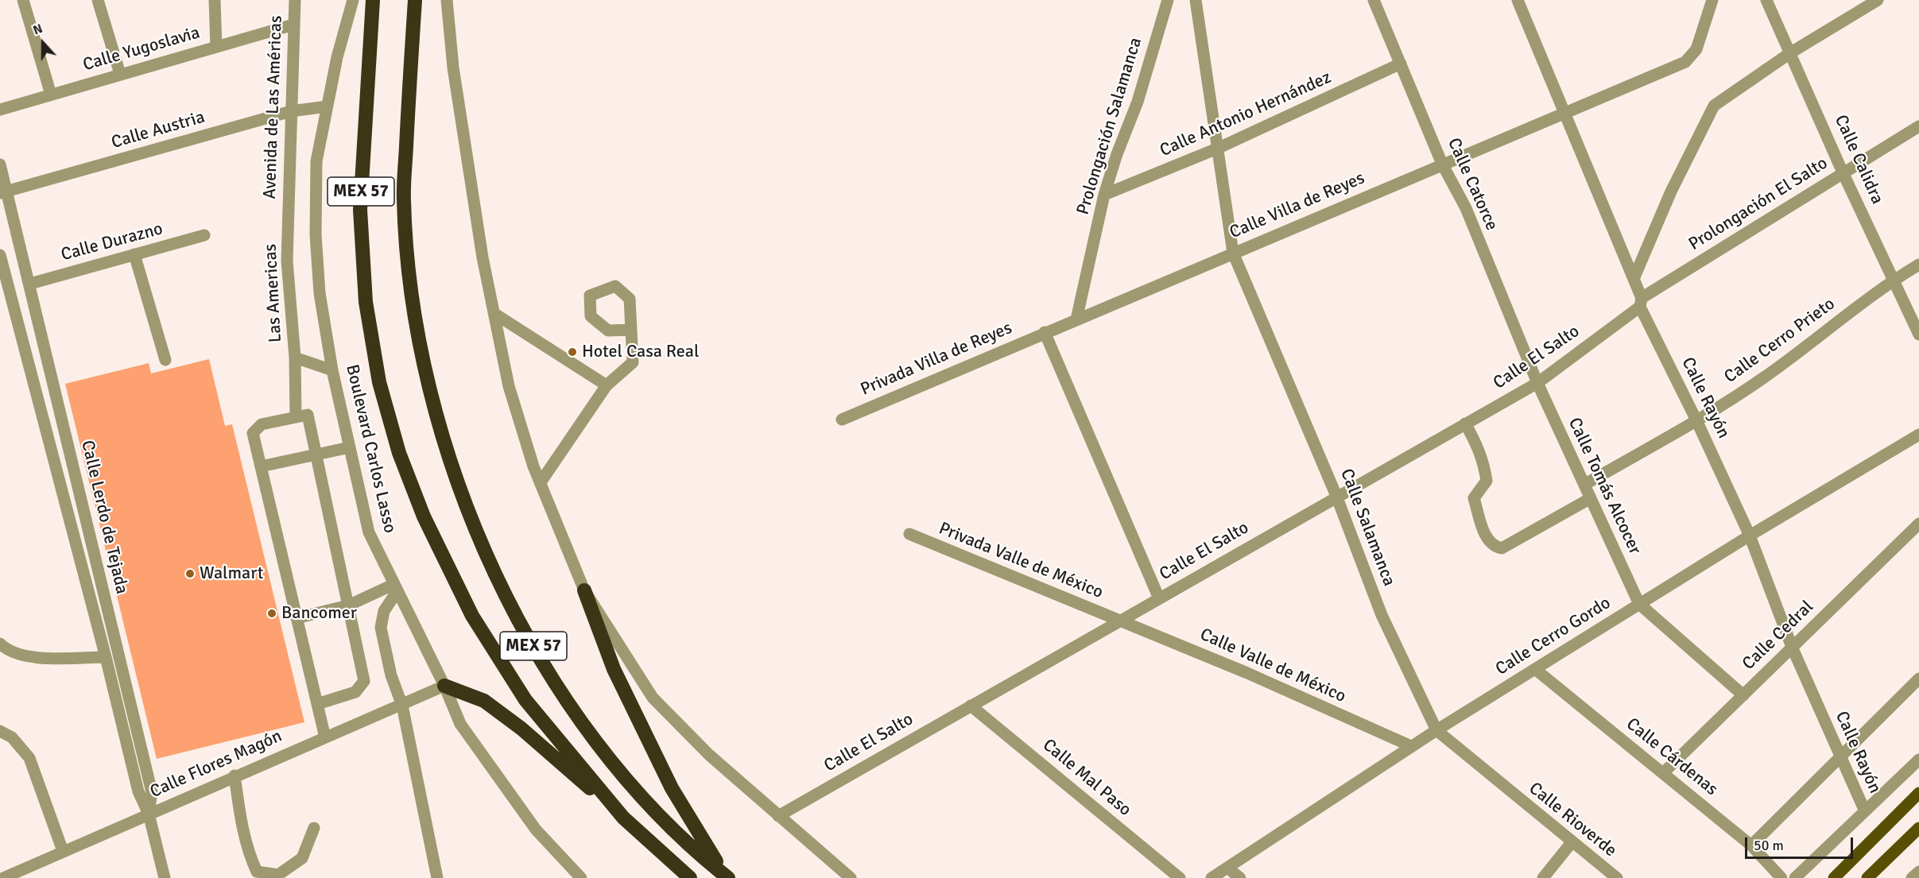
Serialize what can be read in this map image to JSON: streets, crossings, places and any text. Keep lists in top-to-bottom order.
{
  "streets": {
    "highway": ["MEX 57"],
    "street": [
      "Calle Yugoslavia",
      "Avenida de Las Américas",
      "Calle Antonio Hernández",
      "Prolongación Salamanca",
      "Calle Austria",
      "Calle Calidra",
      "Calle Catorce",
      "Prolongación El Salto",
      "Calle Villa de Reyes",
      "Calle Durazno",
      "Las Americas",
      "Calle Cerro Prieto",
      "Calle El Salto",
      "Privada Villa de Reyes",
      "Calle Rayón",
      "Boulevard Carlos Lasso",
      "Calle Tomás Alcocer",
      "Calle Lerdo de Tejada",
      "Calle Salamanca",
      "Privada Valle de México",
      "Calle Cedral",
      "Calle Cerro Gordo",
      "Calle Valle de México",
      "Calle Cárdenas",
      "Calle Flores Magón",
      "Calle Mal Paso",
      "Calle Rioverde"
    ]
  },
  "crossings": [
    ["Calle Yugoslavia", "Avenida de Las Américas"],
    ["Avenida de Las Américas", "Calle Austria"],
    ["Avenida de Las Américas", "Las Americas"],
    ["Calle Antonio Hernández", "Prolongación Salamanca"],
    ["Calle Antonio Hernández", "Calle Catorce"],
    ["Calle Antonio Hernández", "Calle Salamanca"],
    ["Prolongación Salamanca", "Calle Villa de Reyes"],
    ["Calle Austria", "Boulevard Carlos Lasso"],
    ["Calle Austria", "Calle Lerdo de Tejada"],
    ["Calle Calidra", "Prolongación El Salto"],
    ["Calle Calidra", "Calle Cerro Prieto"],
    ["Calle Catorce", "Calle Villa de Reyes"],
    ["Calle Catorce", "Calle El Salto"],
    ["Calle Catorce", "Calle Tomás Alcocer"],
    ["Prolongación El Salto", "Calle El Salto"],
    ["Prolongación El Salto", "Calle Rayón"],
    ["Calle Villa de Reyes", "Privada Villa de Reyes"],
    ["Calle Villa de Reyes", "Calle Rayón"],
    ["Calle Villa de Reyes", "Calle Salamanca"],
    ["Calle Durazno", "Calle Lerdo de Tejada"],
    ["Las Americas", "Boulevard Carlos Lasso"],
    ["Calle Cerro Prieto", "Calle Rayón"],
    ["Calle Cerro Prieto", "Calle Tomás Alcocer"],
    ["Calle El Salto", "Calle Rayón"],
    ["Calle El Salto", "Calle Tomás Alcocer"],
    ["Calle El Salto", "Calle Salamanca"],
    ["Calle El Salto", "Privada Valle de México"],
    ["Calle El Salto", "Calle Valle de México"],
    ["Calle El Salto", "Calle Mal Paso"],
    ["Calle Rayón", "Calle Cedral"],
    ["Calle Rayón", "Calle Cerro Gordo"],
    ["Boulevard Carlos Lasso", "Calle Flores Magón"],
    ["Calle Tomás Alcocer", "Calle Cerro Gordo"],
    ["Calle Lerdo de Tejada", "Calle Flores Magón"],
    ["Calle Salamanca", "Calle Cerro Gordo"],
    ["Calle Salamanca", "Calle Rioverde"],
    ["Privada Valle de México", "Calle Valle de México"],
    ["Calle Cedral", "Calle Cárdenas"],
    ["Calle Cerro Gordo", "Calle Valle de México"],
    ["Calle Cerro Gordo", "Calle Cárdenas"]
  ],
  "places": ["Hotel Casa Real", "Walmart", "Bancomer"],
  "scale_bar": "50 m",
  "north": "top"
}
